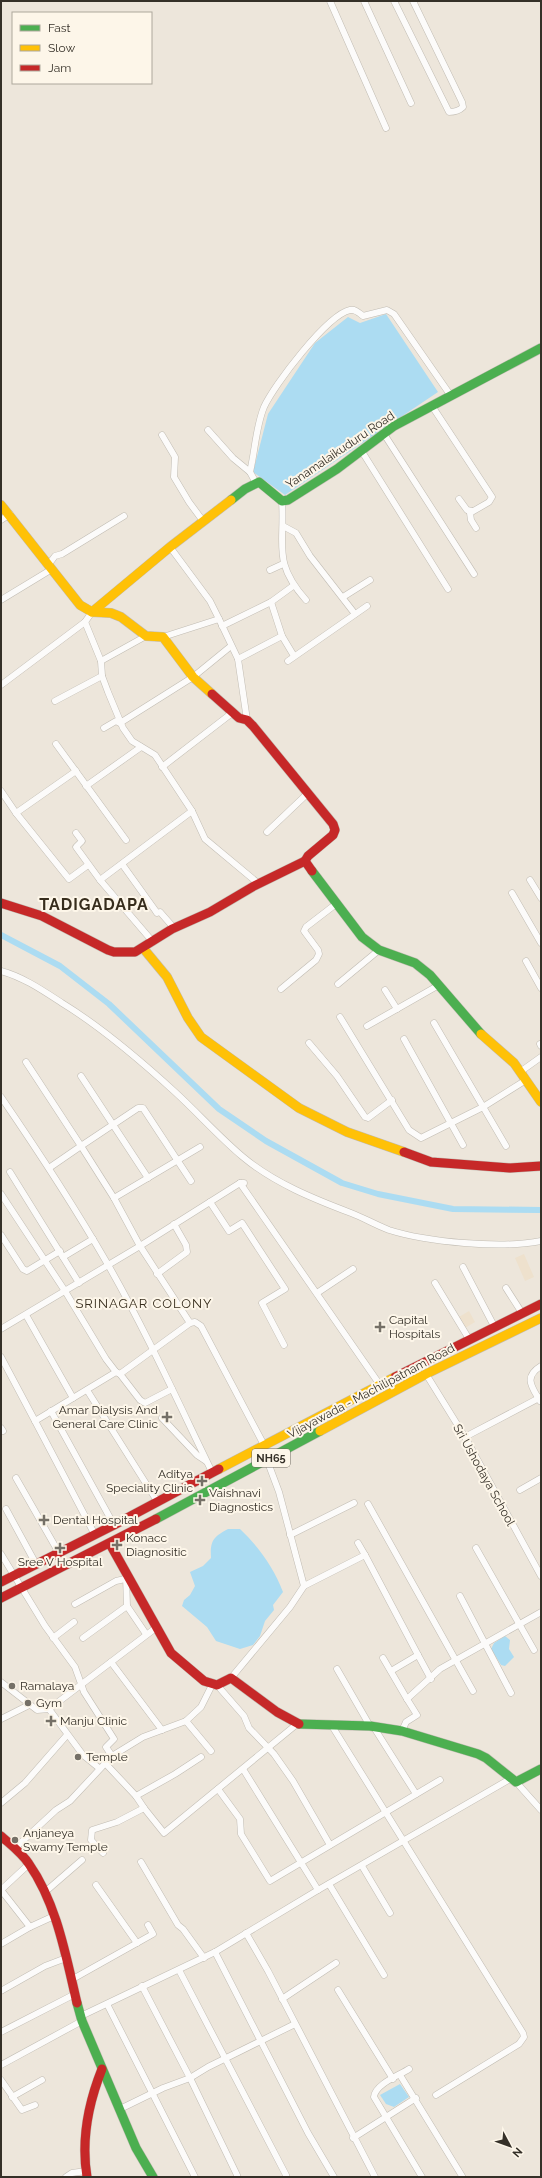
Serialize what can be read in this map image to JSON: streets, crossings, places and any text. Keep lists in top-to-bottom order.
{
  "streets": {
    "main road": ["Yanamalaikuduru Road", "Vijayawada - Machilipatnam Road", "NH65"],
    "street": ["Sri Ushodaya School"]
  },
  "crossings": [
    ["Vijayawada - Machilipatnam Road", "Sri Ushodaya School"]
  ],
  "districts": ["TADIGADAPA", "SRINAGAR COLONY"],
  "places": {
    "health": [
      "Capital Hospitals",
      "Amar Dialysis And General Care Clinic",
      "Aditya Speciality Clinic",
      "Vaishnavi Diagnostics",
      "Dental Hospital",
      "Konacc Diagnositic",
      "Sree V Hospital",
      "Manju Clinic"
    ],
    "other": [
      "Ramalaya",
      "Gym",
      "Temple",
      "Anjaneya Swamy Temple"
    ]
  },
  "legend": ["Fast", "Slow", "Jam"],
  "north": "bottom right"
}
